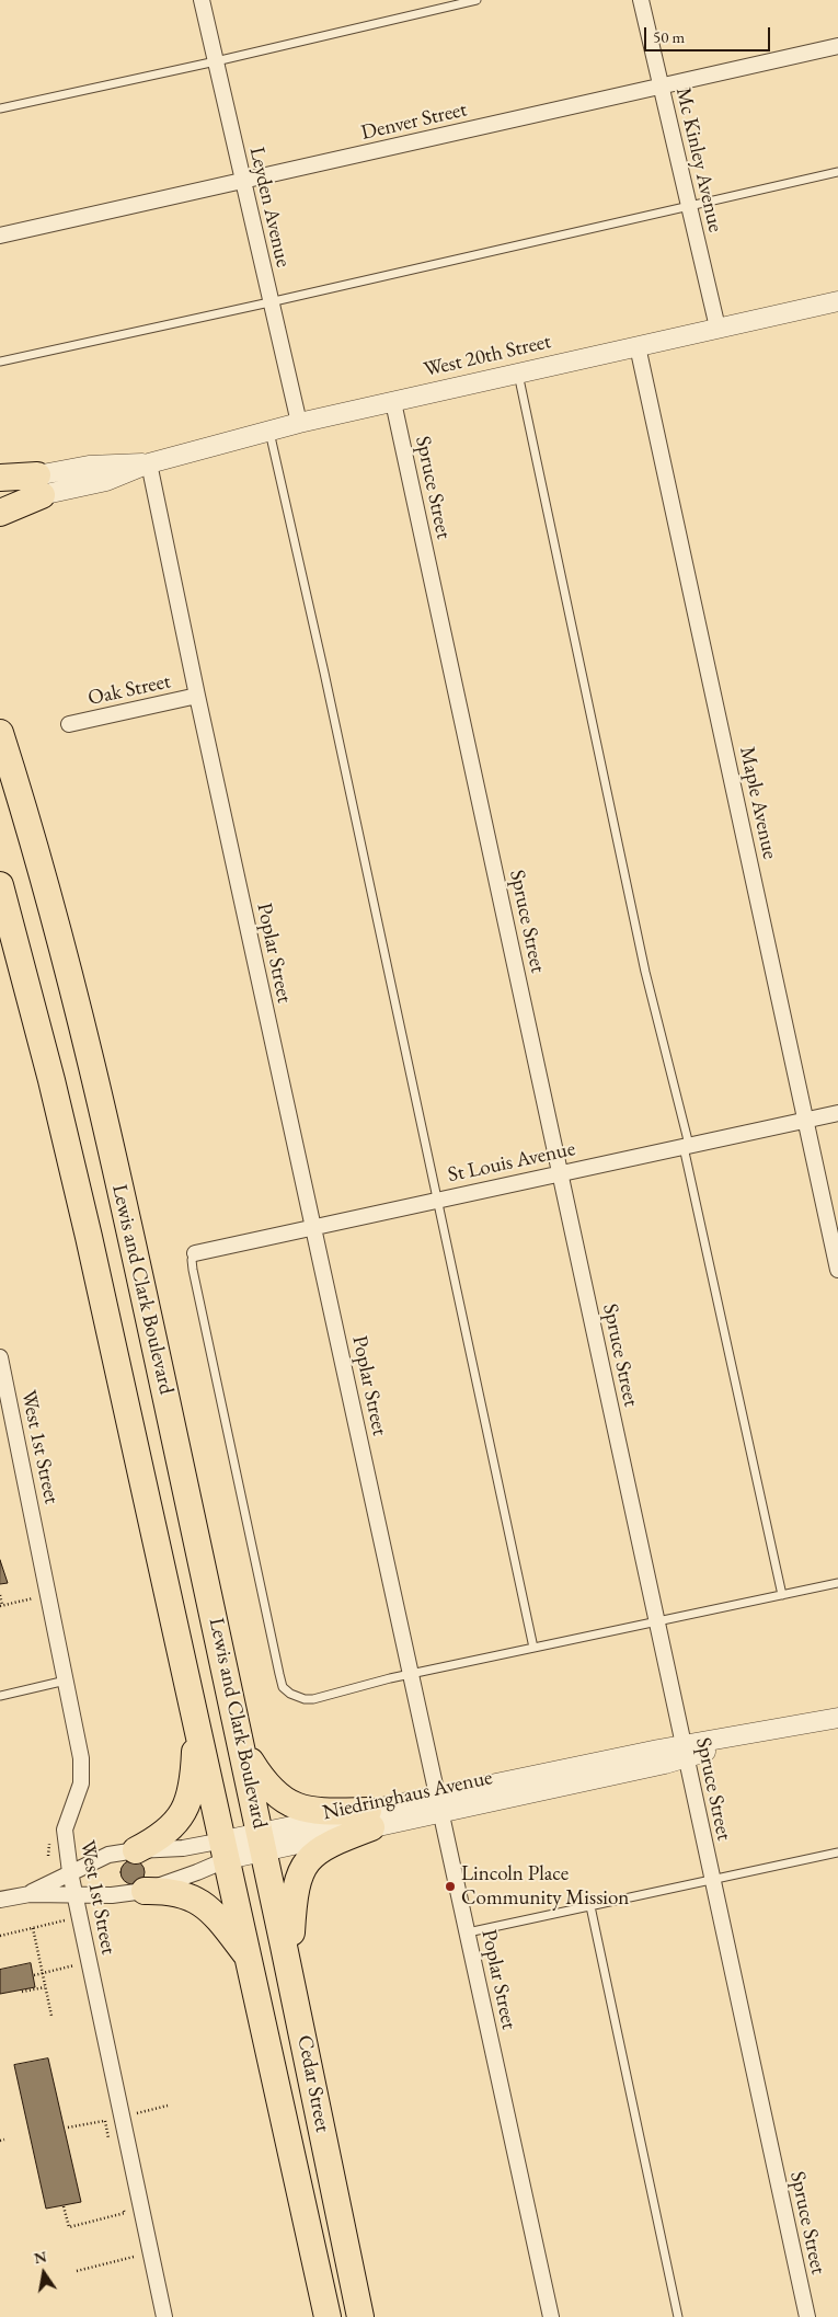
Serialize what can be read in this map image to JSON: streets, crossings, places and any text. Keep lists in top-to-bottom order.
{
  "streets": {
    "highway": ["Lewis and Clark Boulevard", "Cedar Street"],
    "street": [
      "Denver Street",
      "Mc Kinley Avenue",
      "Leyden Avenue",
      "West 20th Street",
      "Spruce Street",
      "Oak Street",
      "Maple Avenue",
      "Poplar Street",
      "St Louis Avenue",
      "West 1st Street",
      "Niedringhaus Avenue"
    ]
  },
  "crossings": [
    ["Denver Street", "Mc Kinley Avenue"],
    ["Denver Street", "Leyden Avenue"],
    ["Mc Kinley Avenue", "West 20th Street"],
    ["Leyden Avenue", "West 20th Street"],
    ["West 20th Street", "Spruce Street"],
    ["West 20th Street", "Maple Avenue"],
    ["West 20th Street", "Poplar Street"],
    ["Spruce Street", "St Louis Avenue"],
    ["Spruce Street", "Niedringhaus Avenue"],
    ["Oak Street", "Poplar Street"],
    ["Maple Avenue", "St Louis Avenue"],
    ["Poplar Street", "St Louis Avenue"],
    ["Poplar Street", "Niedringhaus Avenue"],
    ["Lewis and Clark Boulevard", "Niedringhaus Avenue"],
    ["Lewis and Clark Boulevard", "Cedar Street"],
    ["West 1st Street", "Niedringhaus Avenue"],
    ["Niedringhaus Avenue", "Cedar Street"]
  ],
  "places": ["Lincoln Place Community Mission"],
  "scale_bar": "50 m",
  "north": "top"
}
